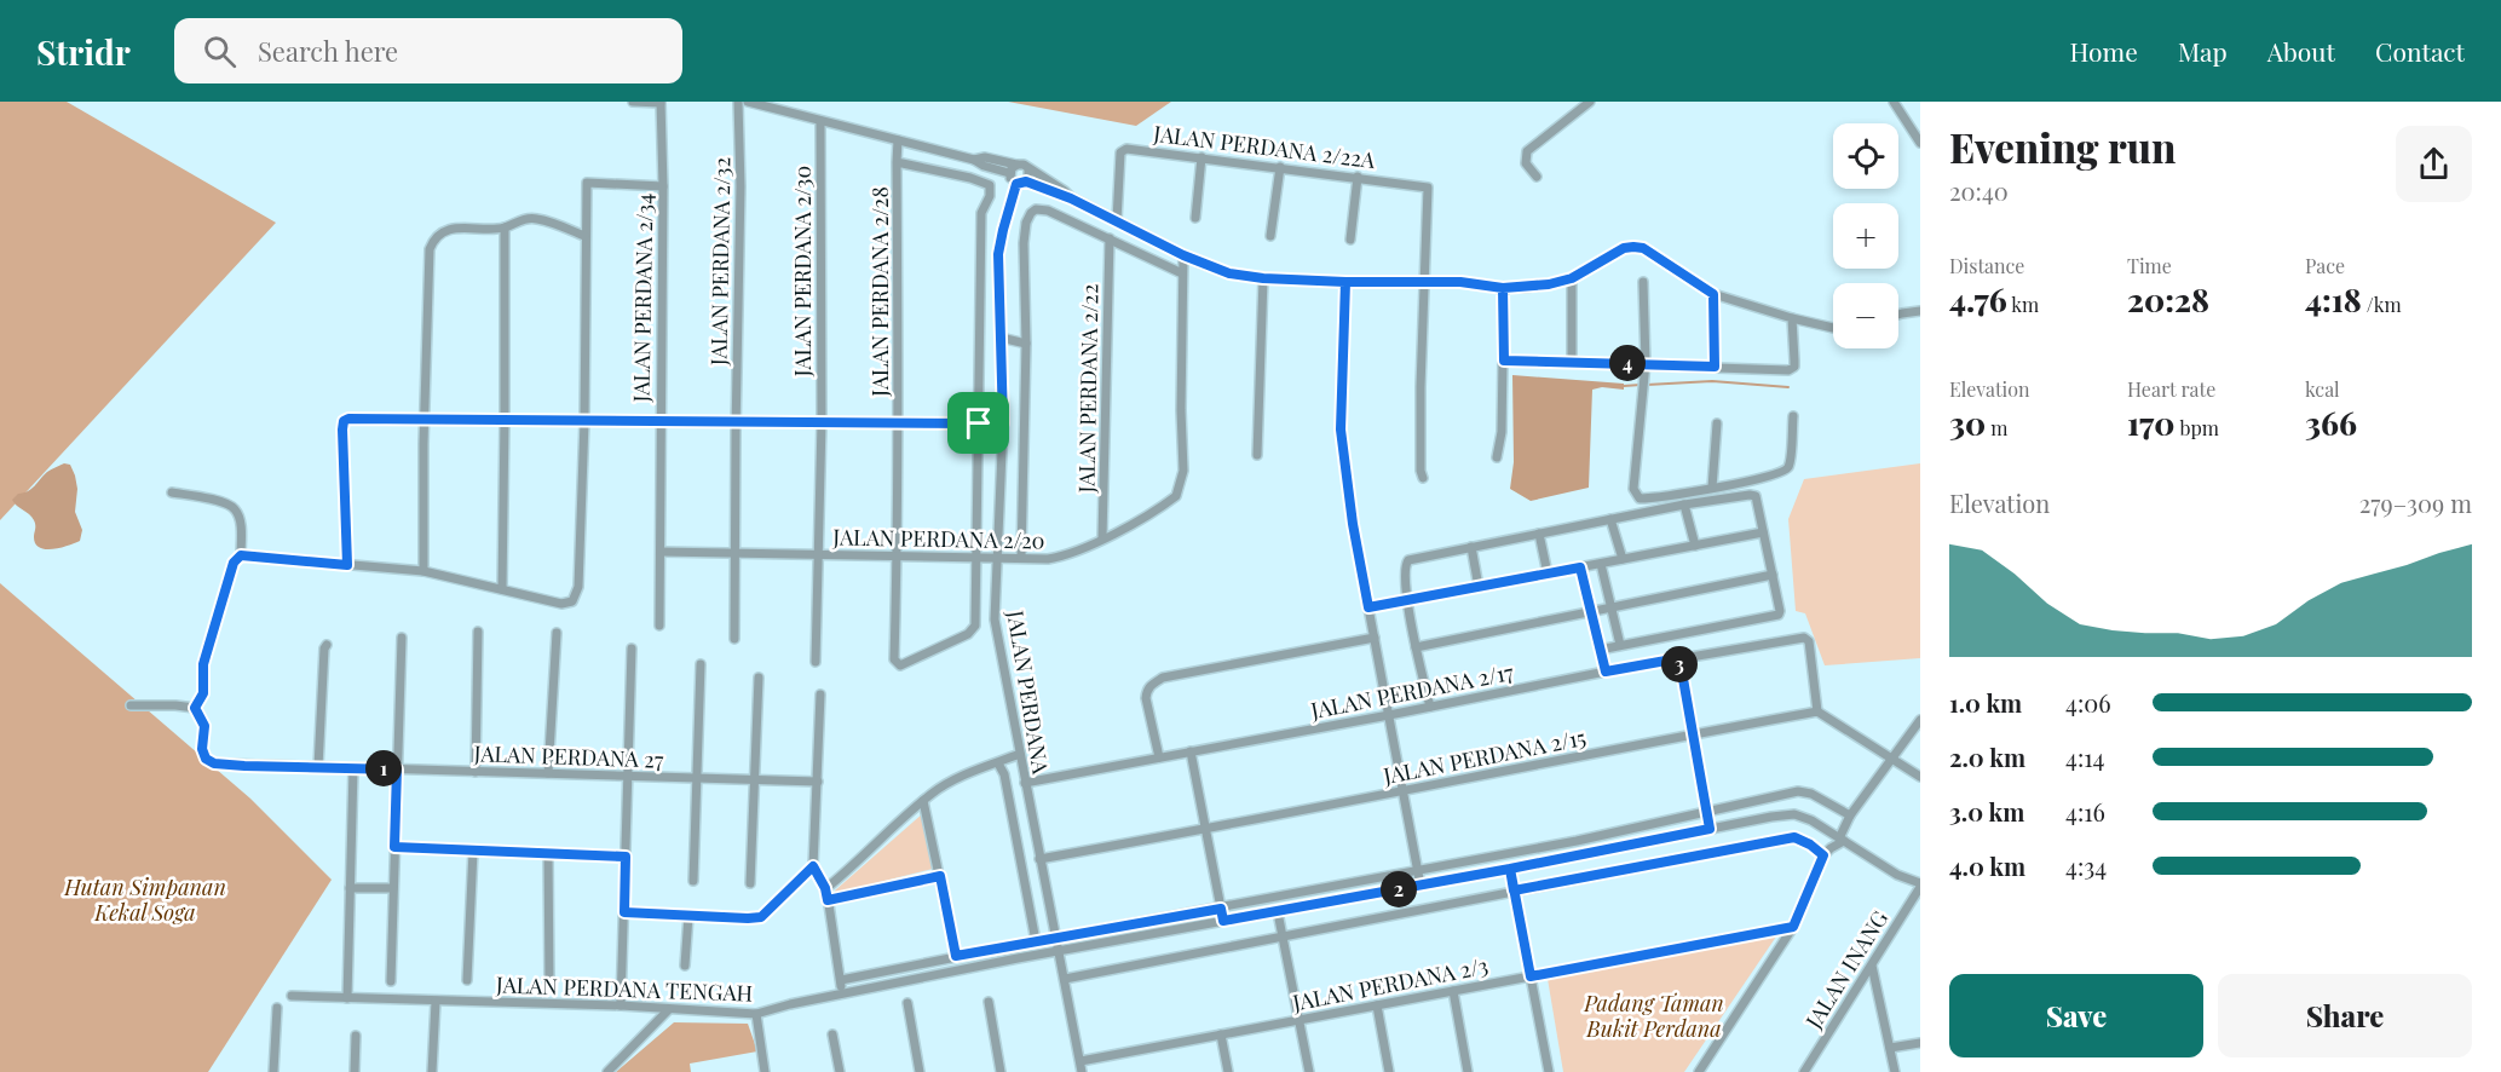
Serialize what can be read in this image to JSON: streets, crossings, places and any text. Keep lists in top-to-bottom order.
{
  "streets": {
    "street": [
      "JALAN PERDANA 2/22A",
      "JALAN PERDANA 2/32",
      "JALAN PERDANA 2/30",
      "JALAN PERDANA 2/28",
      "JALAN PERDANA 2/34",
      "JALAN PERDANA 2/22",
      "JALAN PERDANA 2/20",
      "JALAN PERDANA 2/17",
      "JALAN PERDANA",
      "JALAN PERDANA 27",
      "JALAN PERDANA 2/15",
      "JALAN INANG",
      "JALAN PERDANA 2/3",
      "JALAN PERDANA TENGAH"
    ]
  },
  "crossings": [
    ["JALAN PERDANA 2/32", "JALAN PERDANA 2/20"],
    ["JALAN PERDANA 2/30", "JALAN PERDANA 2/20"],
    ["JALAN PERDANA 2/28", "JALAN PERDANA 2/20"],
    ["JALAN PERDANA 2/34", "JALAN PERDANA 2/20"],
    ["JALAN PERDANA 2/22", "JALAN PERDANA 2/20"],
    ["JALAN PERDANA 2/20", "JALAN PERDANA"],
    ["JALAN PERDANA 2/17", "JALAN PERDANA"],
    ["JALAN PERDANA 2/17", "JALAN PERDANA 2/15"],
    ["JALAN PERDANA", "JALAN PERDANA 2/15"],
    ["JALAN PERDANA", "JALAN PERDANA 2/3"],
    ["JALAN PERDANA", "JALAN PERDANA TENGAH"],
    ["JALAN INANG", "JALAN PERDANA TENGAH"]
  ],
  "parks": ["Hutan Simpanan Kekal Soga", "Padang Taman Bukit Perdana"],
  "page": {
    "header": "Stridr",
    "search": "Search here",
    "nav": [
      "Home",
      "Map",
      "About",
      "Contact"
    ],
    "heading": ["Evening run", "20:40"],
    "map_buttons": ["+", "−"],
    "stats": [
      ["Distance", "4.76 km"],
      ["Time", "20:28"],
      ["Pace", "4:18 /km"],
      ["Elevation", "30 m"],
      ["Heart rate", "170 bpm"],
      ["kcal", "366"]
    ],
    "pins": [
      "4",
      "3",
      "1",
      "2"
    ],
    "chart": ["Elevation", "279–309 m"],
    "list": [
      {
        "name": "1.0 km",
        "note": "4:06"
      },
      {
        "name": "2.0 km",
        "note": "4:14"
      },
      {
        "name": "3.0 km",
        "note": "4:16"
      },
      {
        "name": "4.0 km",
        "note": "4:34"
      }
    ],
    "buttons": ["Save", "Share"]
  }
}
